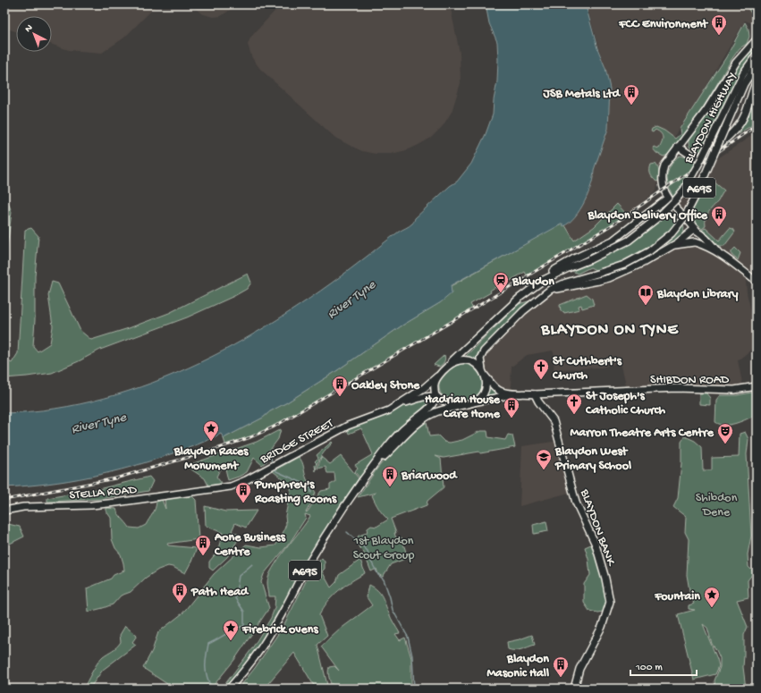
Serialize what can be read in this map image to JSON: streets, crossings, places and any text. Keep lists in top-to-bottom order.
{
  "streets": {
    "main road": [
      "BLAYDON HIGHWAY",
      "A695",
      "SHIBDON ROAD",
      "BRIDGE STREET",
      "STELLA ROAD",
      "BLAYDON BANK"
    ]
  },
  "crossings": [
    ["BLAYDON HIGHWAY", "A695"],
    ["BLAYDON HIGHWAY", "BRIDGE STREET"],
    ["A695", "BRIDGE STREET"],
    ["SHIBDON ROAD", "BLAYDON BANK"],
    ["BRIDGE STREET", "STELLA ROAD"]
  ],
  "districts": ["BLAYDON ON TYNE"],
  "water": ["River Tyne"],
  "parks": ["Shibdon Dene", "1st Blaydon Scout Group"],
  "places": {
    "building": [
      "FCC Environment",
      "JSB Metals Ltd",
      "Blaydon Delivery Office",
      "Oakley Stone",
      "Hadrian House Care Home",
      "Briarwood",
      "Pumphrey's Roasting Rooms",
      "Aone Business Centre",
      "Path Head",
      "Blaydon Masonic Hall"
    ],
    "station": ["Blaydon"],
    "library": ["Blaydon Library"],
    "church": ["St Cuthbert's Church", "St Joseph's Catholic Church"],
    "place": ["Blaydon Races Monument", "Fountain", "Firebrick ovens"],
    "theatre": ["Marron Theatre Arts Centre"],
    "school or university": ["Blaydon West Primary School"]
  },
  "scale_bar": "100 m",
  "north": "top left"
}
